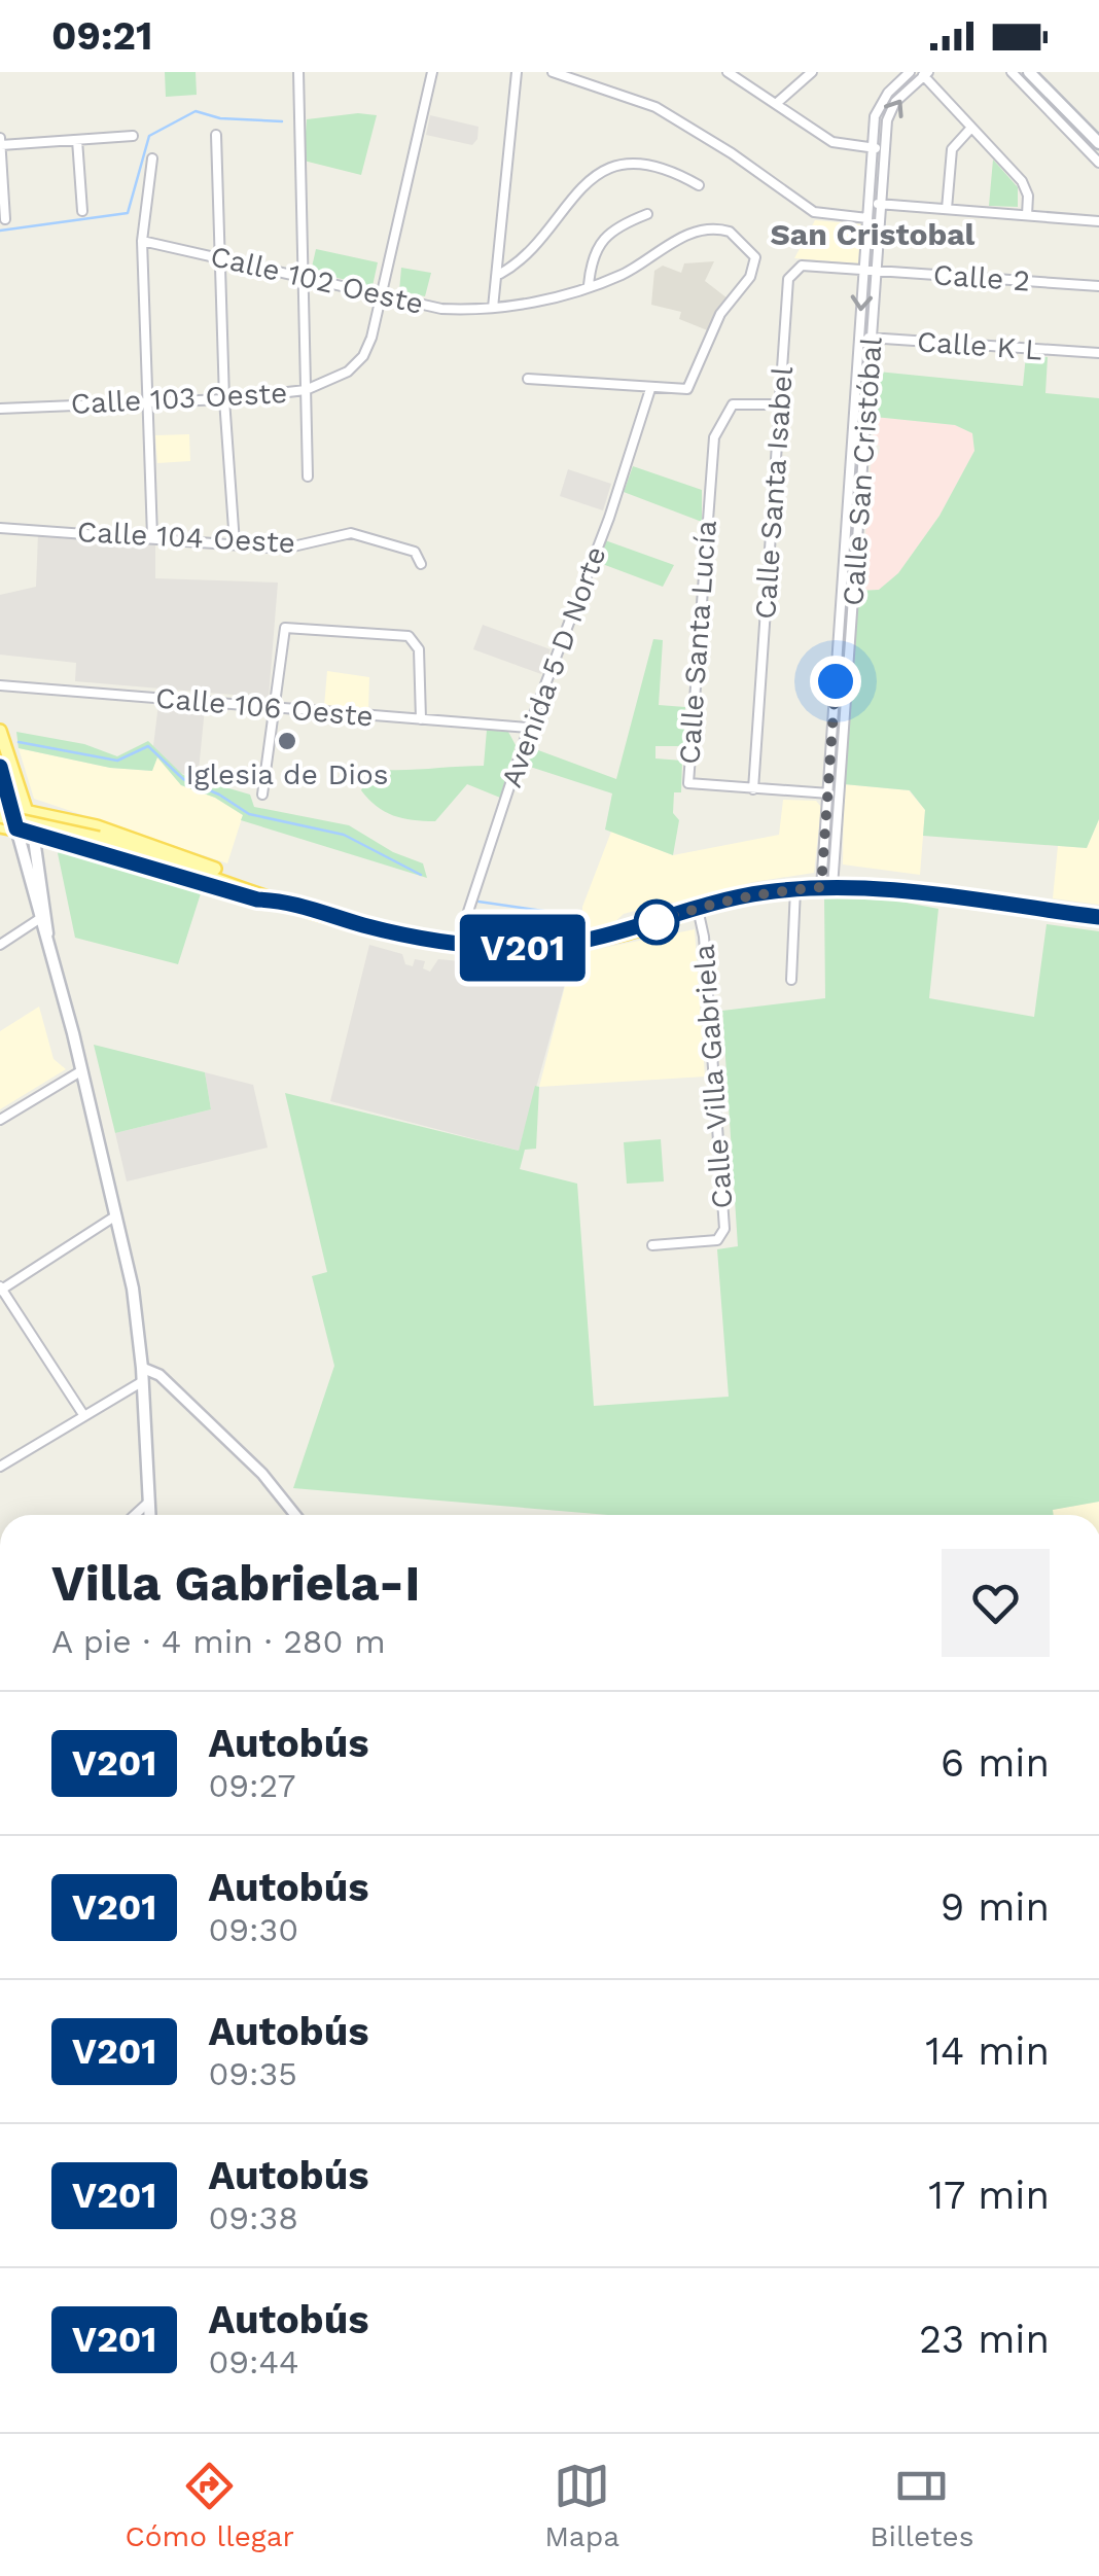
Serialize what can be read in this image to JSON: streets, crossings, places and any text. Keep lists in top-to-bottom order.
{
  "streets": {
    "street": [
      "Calle 2",
      "Calle 102 Oeste",
      "Calle K L",
      "Calle 103 Oeste",
      "Calle San Cristóbal",
      "Calle Santa Isabel",
      "Calle 104 Oeste",
      "Calle Santa Lucía",
      "Avenida 5 D Norte",
      "Calle 106 Oeste",
      "Calle Villa Gabriela"
    ]
  },
  "crossings": [
    ["Calle 2", "Calle San Cristóbal"],
    ["Calle 2", "Calle Santa Isabel"],
    ["Calle 102 Oeste", "Calle 103 Oeste"],
    ["Calle 102 Oeste", "Avenida 5 D Norte"],
    ["Calle K L", "Calle San Cristóbal"],
    ["Calle San Cristóbal", "Calle Santa Isabel"],
    ["Calle San Cristóbal", "Calle Santa Lucía"],
    ["Calle Santa Isabel", "Calle Santa Lucía"],
    ["Avenida 5 D Norte", "Calle 106 Oeste"]
  ],
  "districts": ["San Cristobal"],
  "places": ["Iglesia de Dios"],
  "lines": ["bus line V201"],
  "page": {
    "status": "09:21",
    "on_map": "V201",
    "heading": ["Villa Gabriela-I", "A pie · 4 min · 280 m"],
    "list": [
      {
        "mark": "V201",
        "name": "Autobús",
        "note": "09:27",
        "value": "6 min"
      },
      {
        "mark": "V201",
        "name": "Autobús",
        "note": "09:30",
        "value": "9 min"
      },
      {
        "mark": "V201",
        "name": "Autobús",
        "note": "09:35",
        "value": "14 min"
      },
      {
        "mark": "V201",
        "name": "Autobús",
        "note": "09:38",
        "value": "17 min"
      },
      {
        "mark": "V201",
        "name": "Autobús",
        "note": "09:44",
        "value": "23 min"
      }
    ],
    "tabs": ["Cómo llegar", "Mapa", "Billetes"]
  }
}
